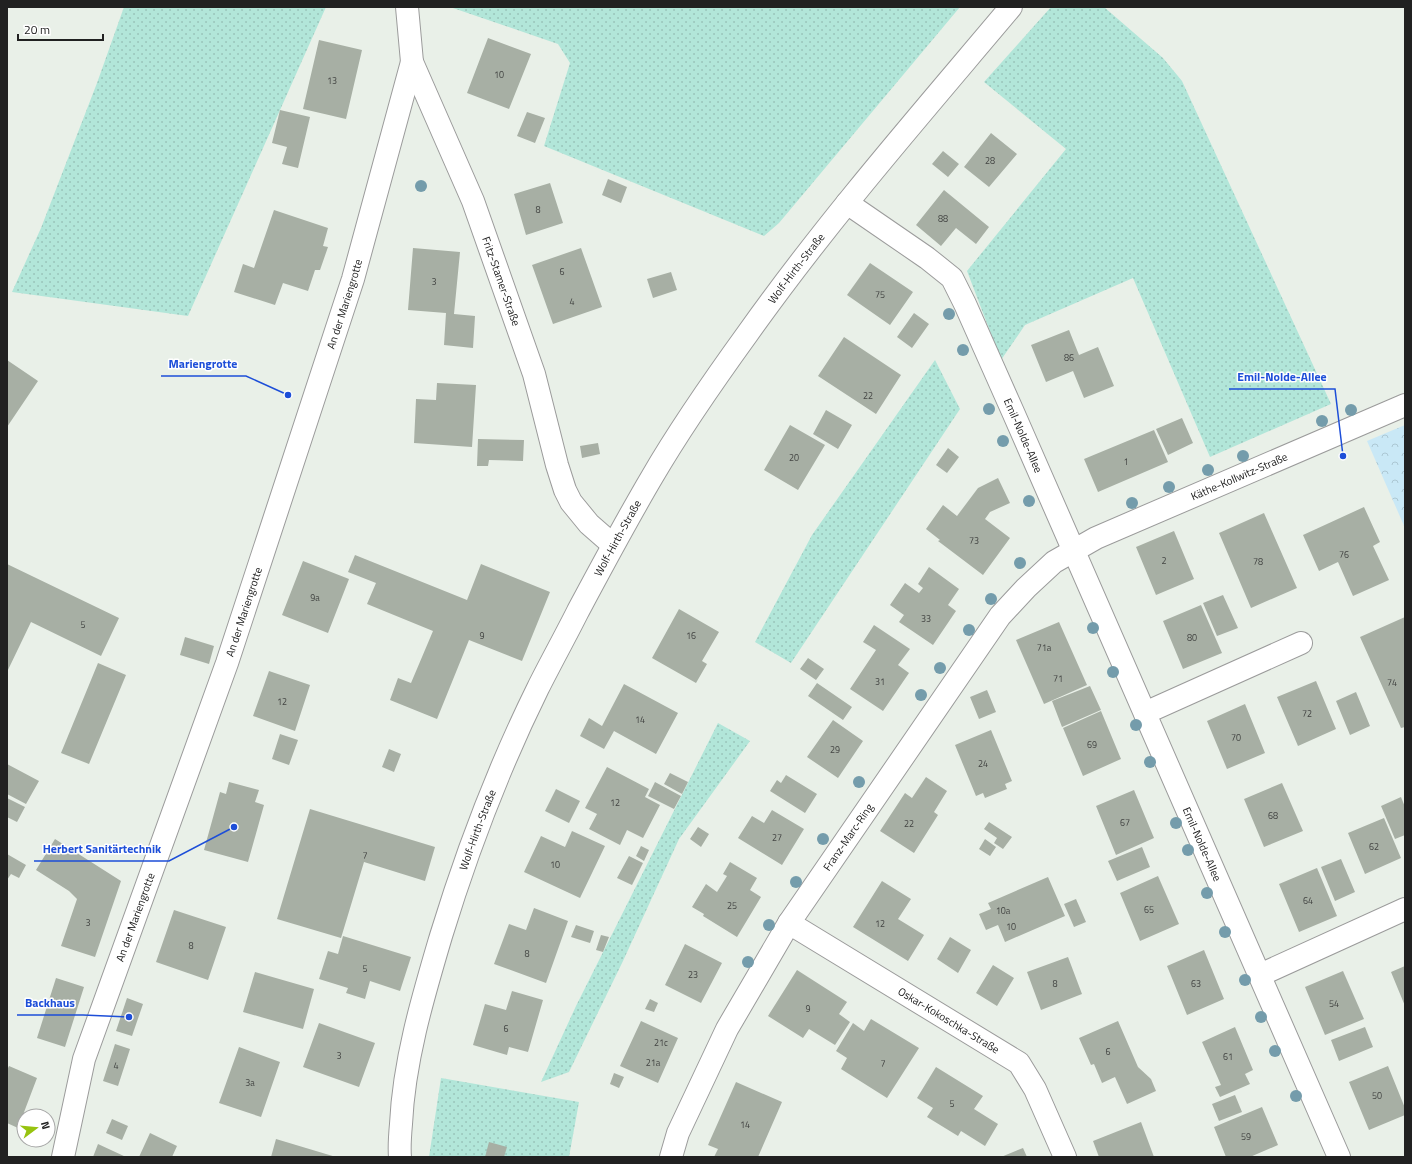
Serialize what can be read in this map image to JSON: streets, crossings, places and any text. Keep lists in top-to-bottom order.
{
  "streets": {
    "street": [
      "Wolf-Hirth-Straße",
      "Fritz-Stamer-Straße",
      "An der Mariengrotte",
      "Emil-Nolde-Allee",
      "Käthe-Kollwitz-Straße",
      "Franz-Marc-Ring",
      "Oskar-Kokoschka-Straße"
    ]
  },
  "crossings": [
    ["Wolf-Hirth-Straße", "Fritz-Stamer-Straße"],
    ["Wolf-Hirth-Straße", "Emil-Nolde-Allee"],
    ["Fritz-Stamer-Straße", "An der Mariengrotte"],
    ["Emil-Nolde-Allee", "Käthe-Kollwitz-Straße"],
    ["Emil-Nolde-Allee", "Franz-Marc-Ring"],
    ["Käthe-Kollwitz-Straße", "Franz-Marc-Ring"],
    ["Franz-Marc-Ring", "Oskar-Kokoschka-Straße"]
  ],
  "places": [
    "Mariengrotte",
    "Emil-Nolde-Allee",
    "Herbert Sanitärtechnik",
    "Backhaus"
  ],
  "house_numbers": [
    "10",
    "13",
    "28",
    "8",
    "88",
    "6",
    "3",
    "75",
    "4",
    "86",
    "22",
    "20",
    "1",
    "73",
    "76",
    "2",
    "78",
    "9a",
    "33",
    "5",
    "9",
    "16",
    "80",
    "71a",
    "71",
    "31",
    "74",
    "12",
    "72",
    "14",
    "70",
    "69",
    "29",
    "24",
    "12",
    "68",
    "67",
    "22",
    "27",
    "62",
    "7",
    "10",
    "64",
    "25",
    "65",
    "10a",
    "3",
    "12",
    "10",
    "8",
    "8",
    "5",
    "23",
    "8",
    "63",
    "54",
    "9",
    "6",
    "21c",
    "6",
    "3",
    "61",
    "21a",
    "7",
    "4",
    "3a",
    "50",
    "5",
    "14",
    "59"
  ],
  "scale_bar": "20 m",
  "north": "right"
}
